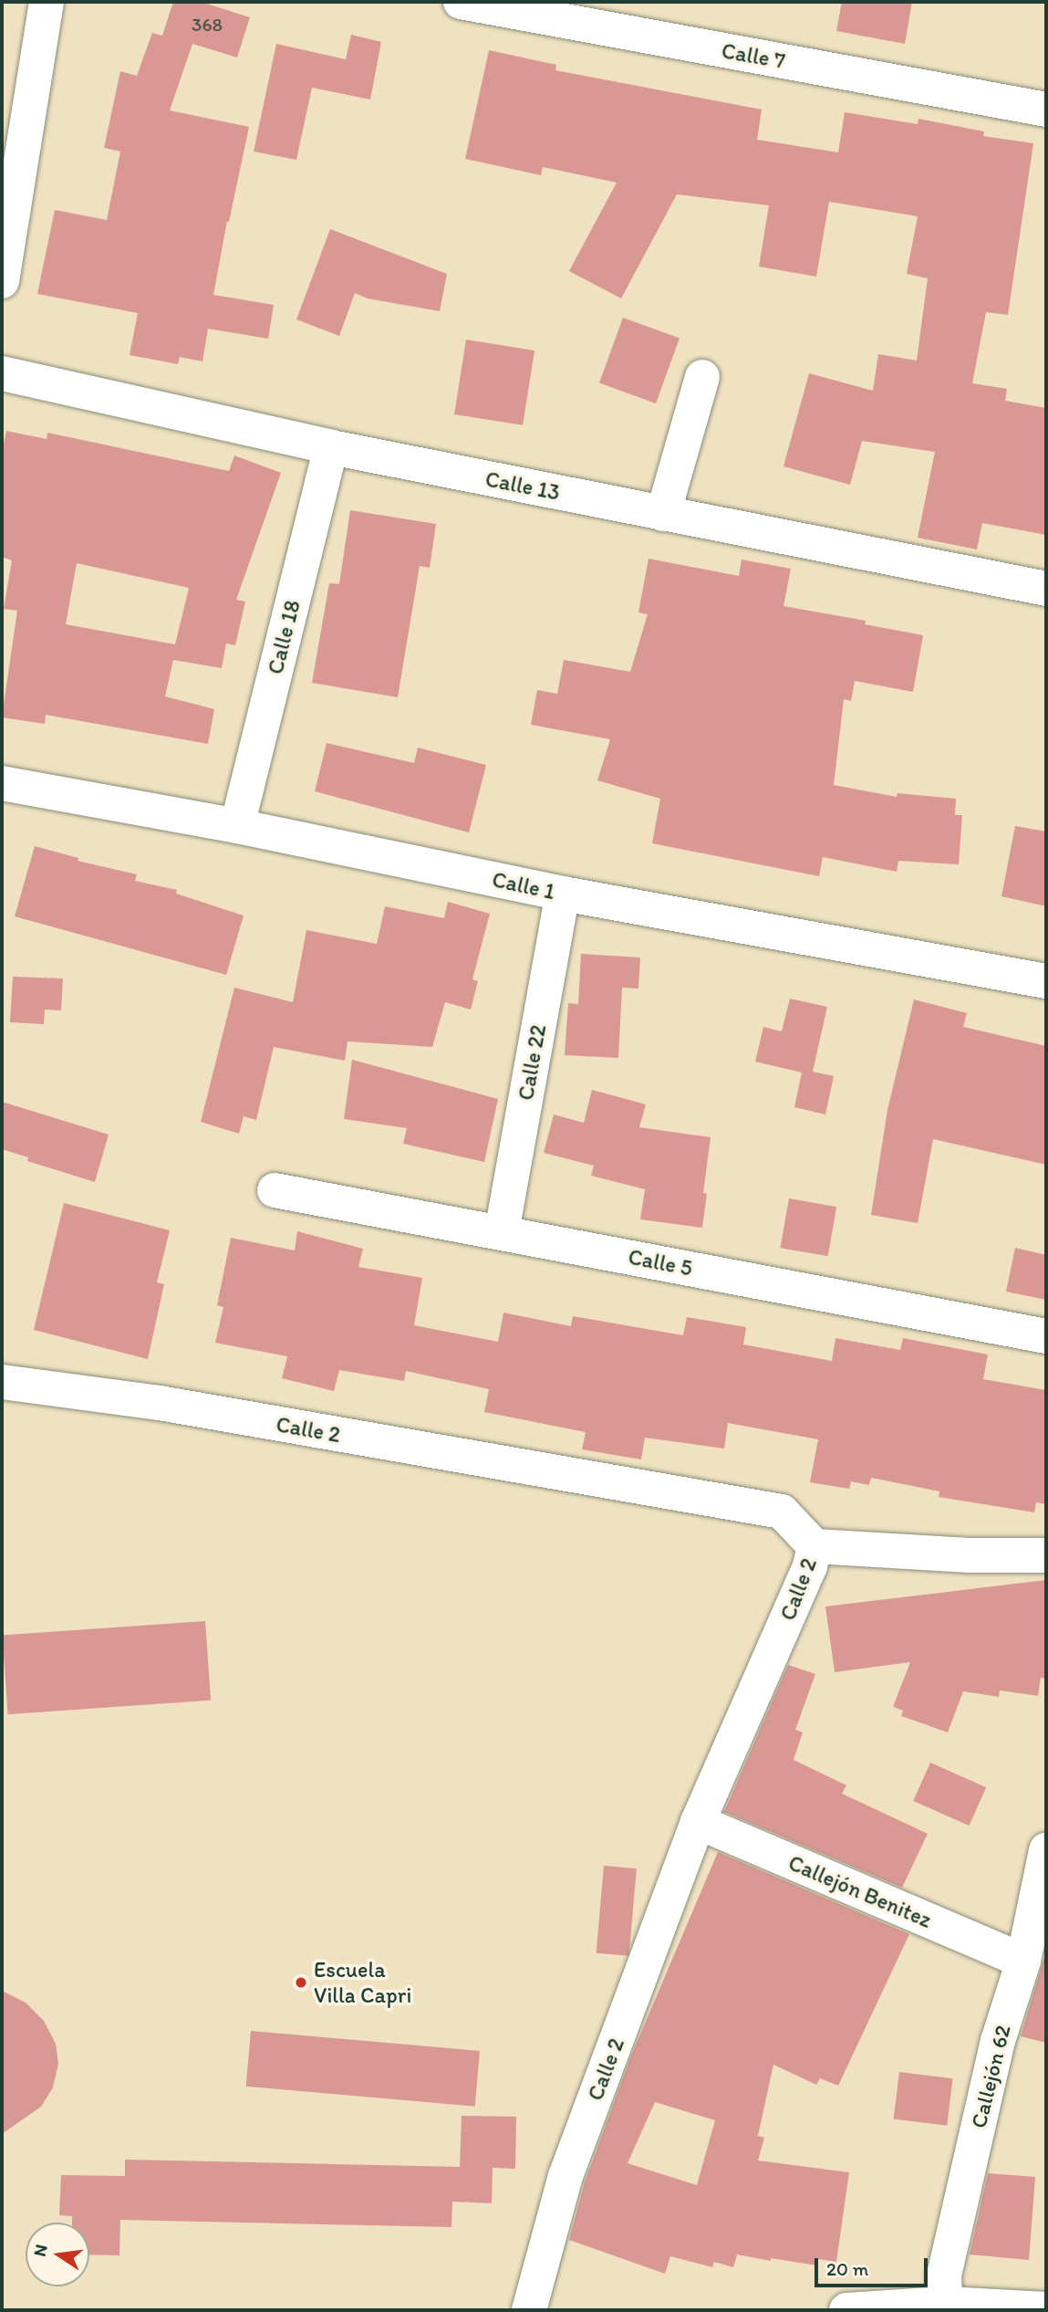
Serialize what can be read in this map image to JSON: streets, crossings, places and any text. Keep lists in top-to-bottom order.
{
  "streets": {
    "street": [
      "Calle 7",
      "Calle 13",
      "Calle 18",
      "Calle 1",
      "Calle 22",
      "Calle 5",
      "Calle 2",
      "Callejón Benitez",
      "Callejón 62"
    ]
  },
  "crossings": [
    ["Calle 13", "Calle 18"],
    ["Calle 18", "Calle 1"],
    ["Calle 1", "Calle 22"],
    ["Calle 22", "Calle 5"],
    ["Calle 2", "Callejón Benitez"],
    ["Callejón Benitez", "Callejón 62"]
  ],
  "places": ["Escuela Villa Capri"],
  "house_numbers": ["368"],
  "scale_bar": "20 m",
  "north": "left"
}
